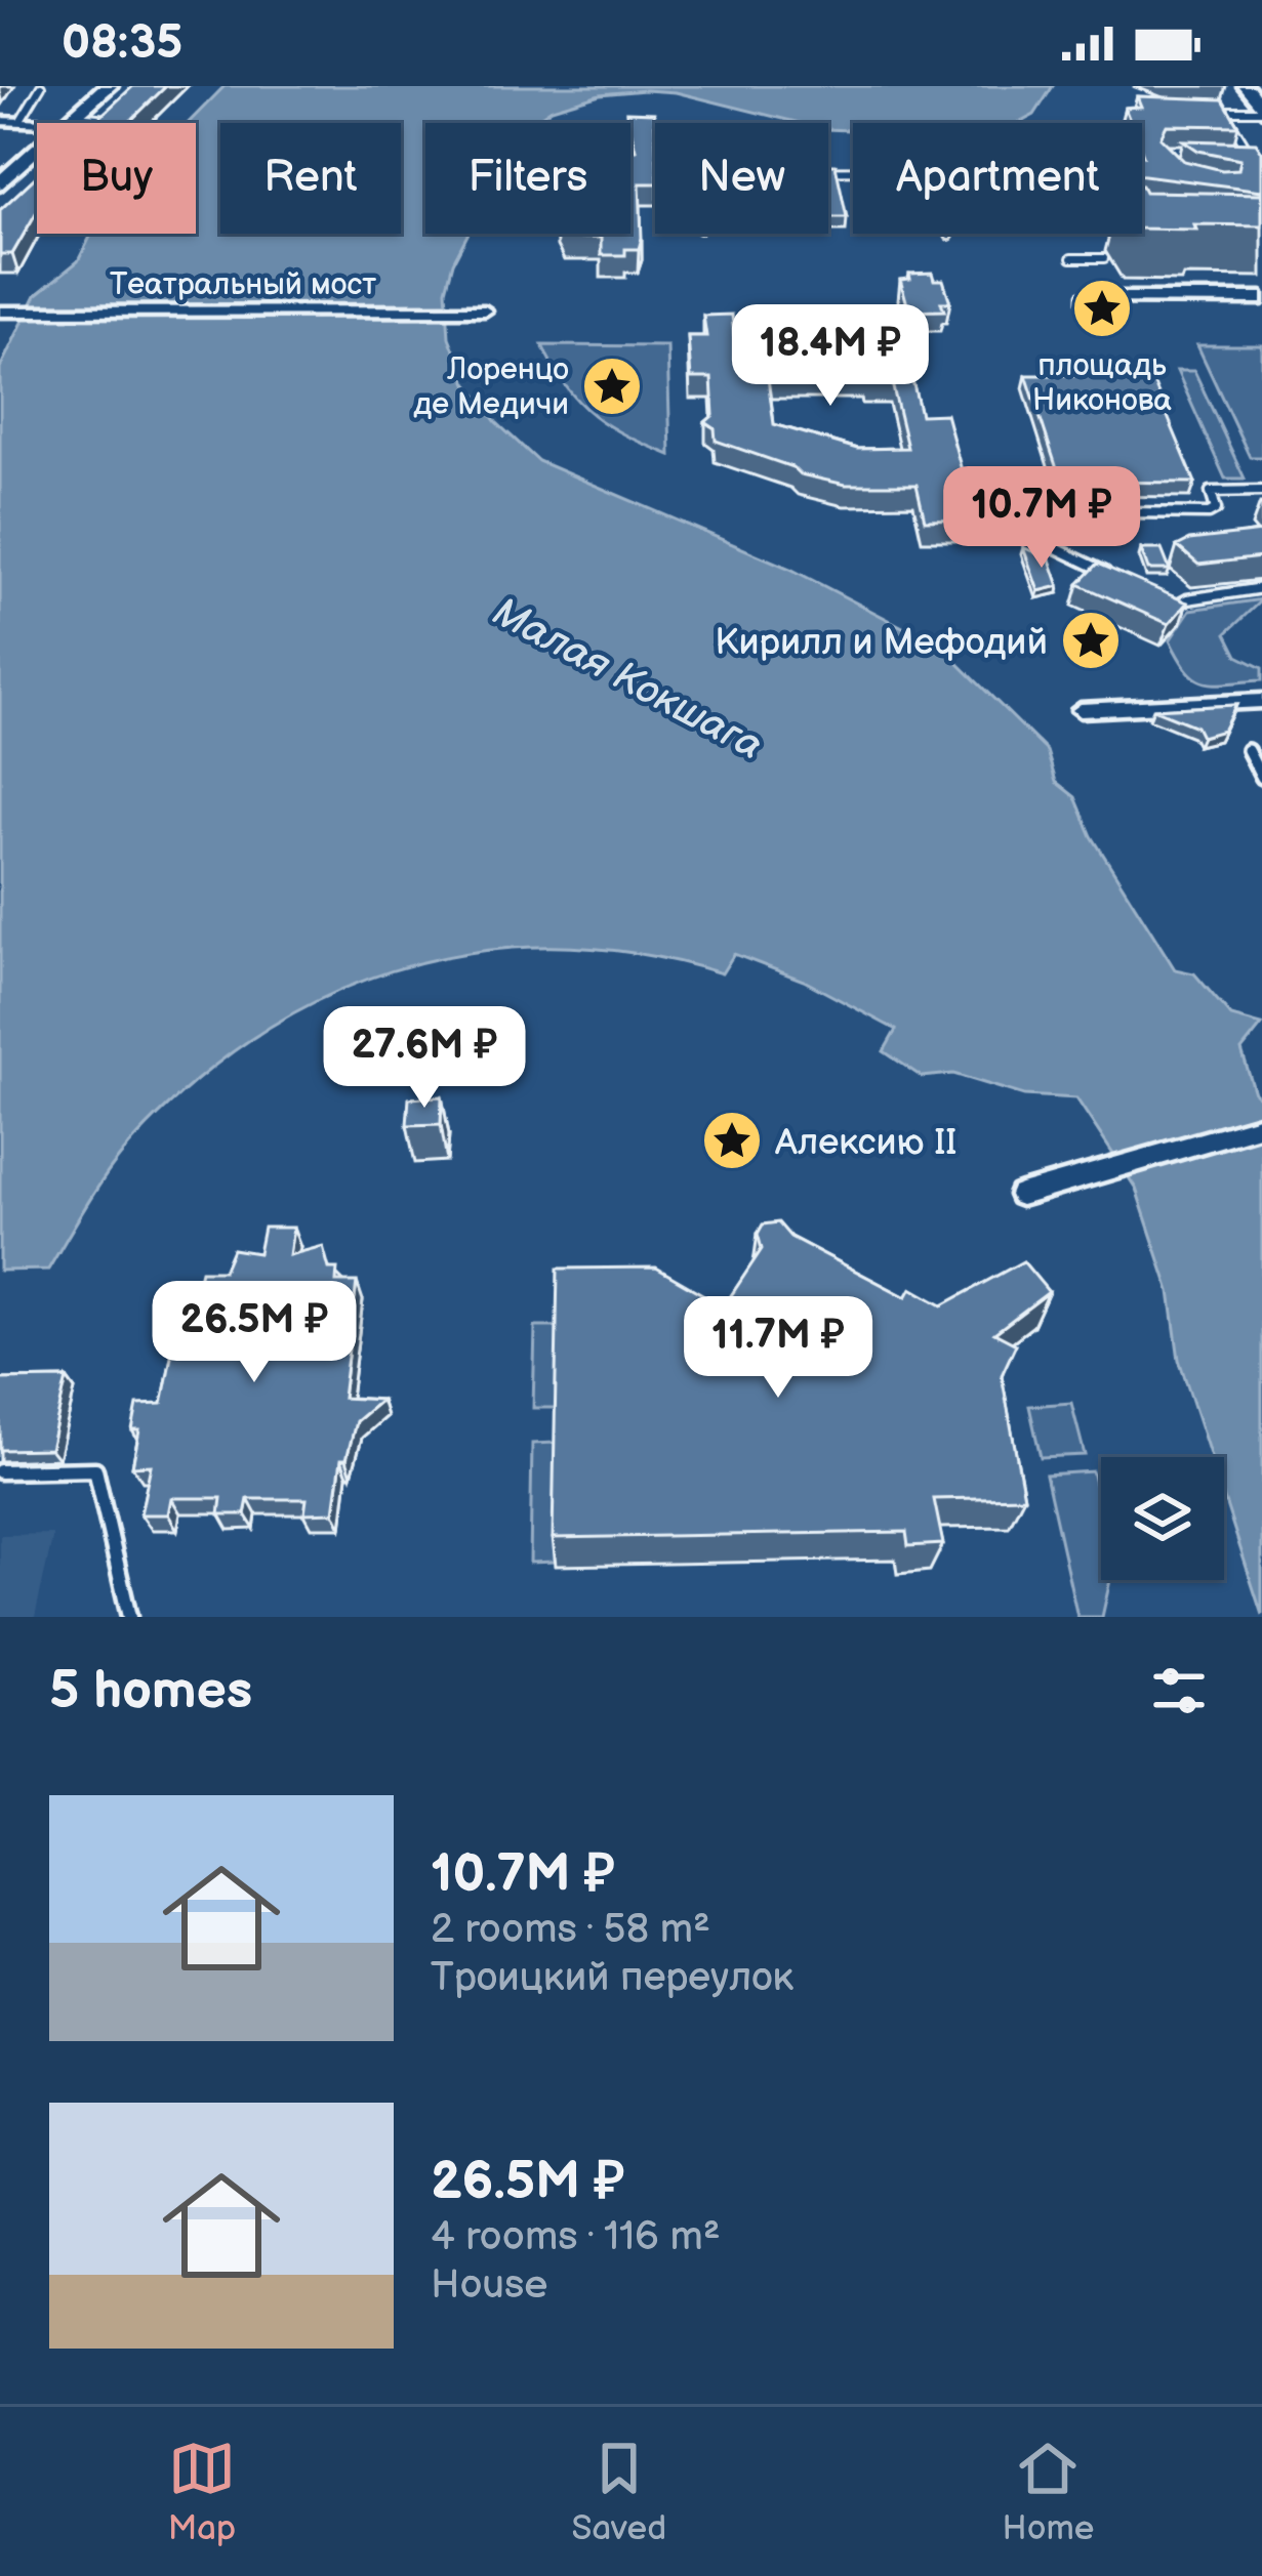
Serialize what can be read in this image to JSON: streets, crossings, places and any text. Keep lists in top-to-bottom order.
{
  "streets": {
    "street": ["Театральный мост"]
  },
  "water": ["Малая Кокшага"],
  "places": {
    "place": [
      "площадь Никонова",
      "Лоренцо де Медичи",
      "Кирилл и Мефодий",
      "Алексию II"
    ]
  },
  "page": {
    "status": "08:35",
    "chip": [
      "Buy",
      "Rent",
      "Filters",
      "New",
      "Apartment"
    ],
    "price": [
      "18.4M ₽",
      "10.7M ₽",
      "27.6M ₽",
      "26.5M ₽",
      "11.7M ₽"
    ],
    "heading": "5 homes",
    "list": [
      {
        "name": "10.7M ₽",
        "note": "2 rooms · 58 m² · Троицкий переулок"
      },
      {
        "name": "26.5M ₽",
        "note": "4 rooms · 116 m² · House"
      }
    ],
    "tabs": ["Map", "Saved", "Home"]
  }
}
